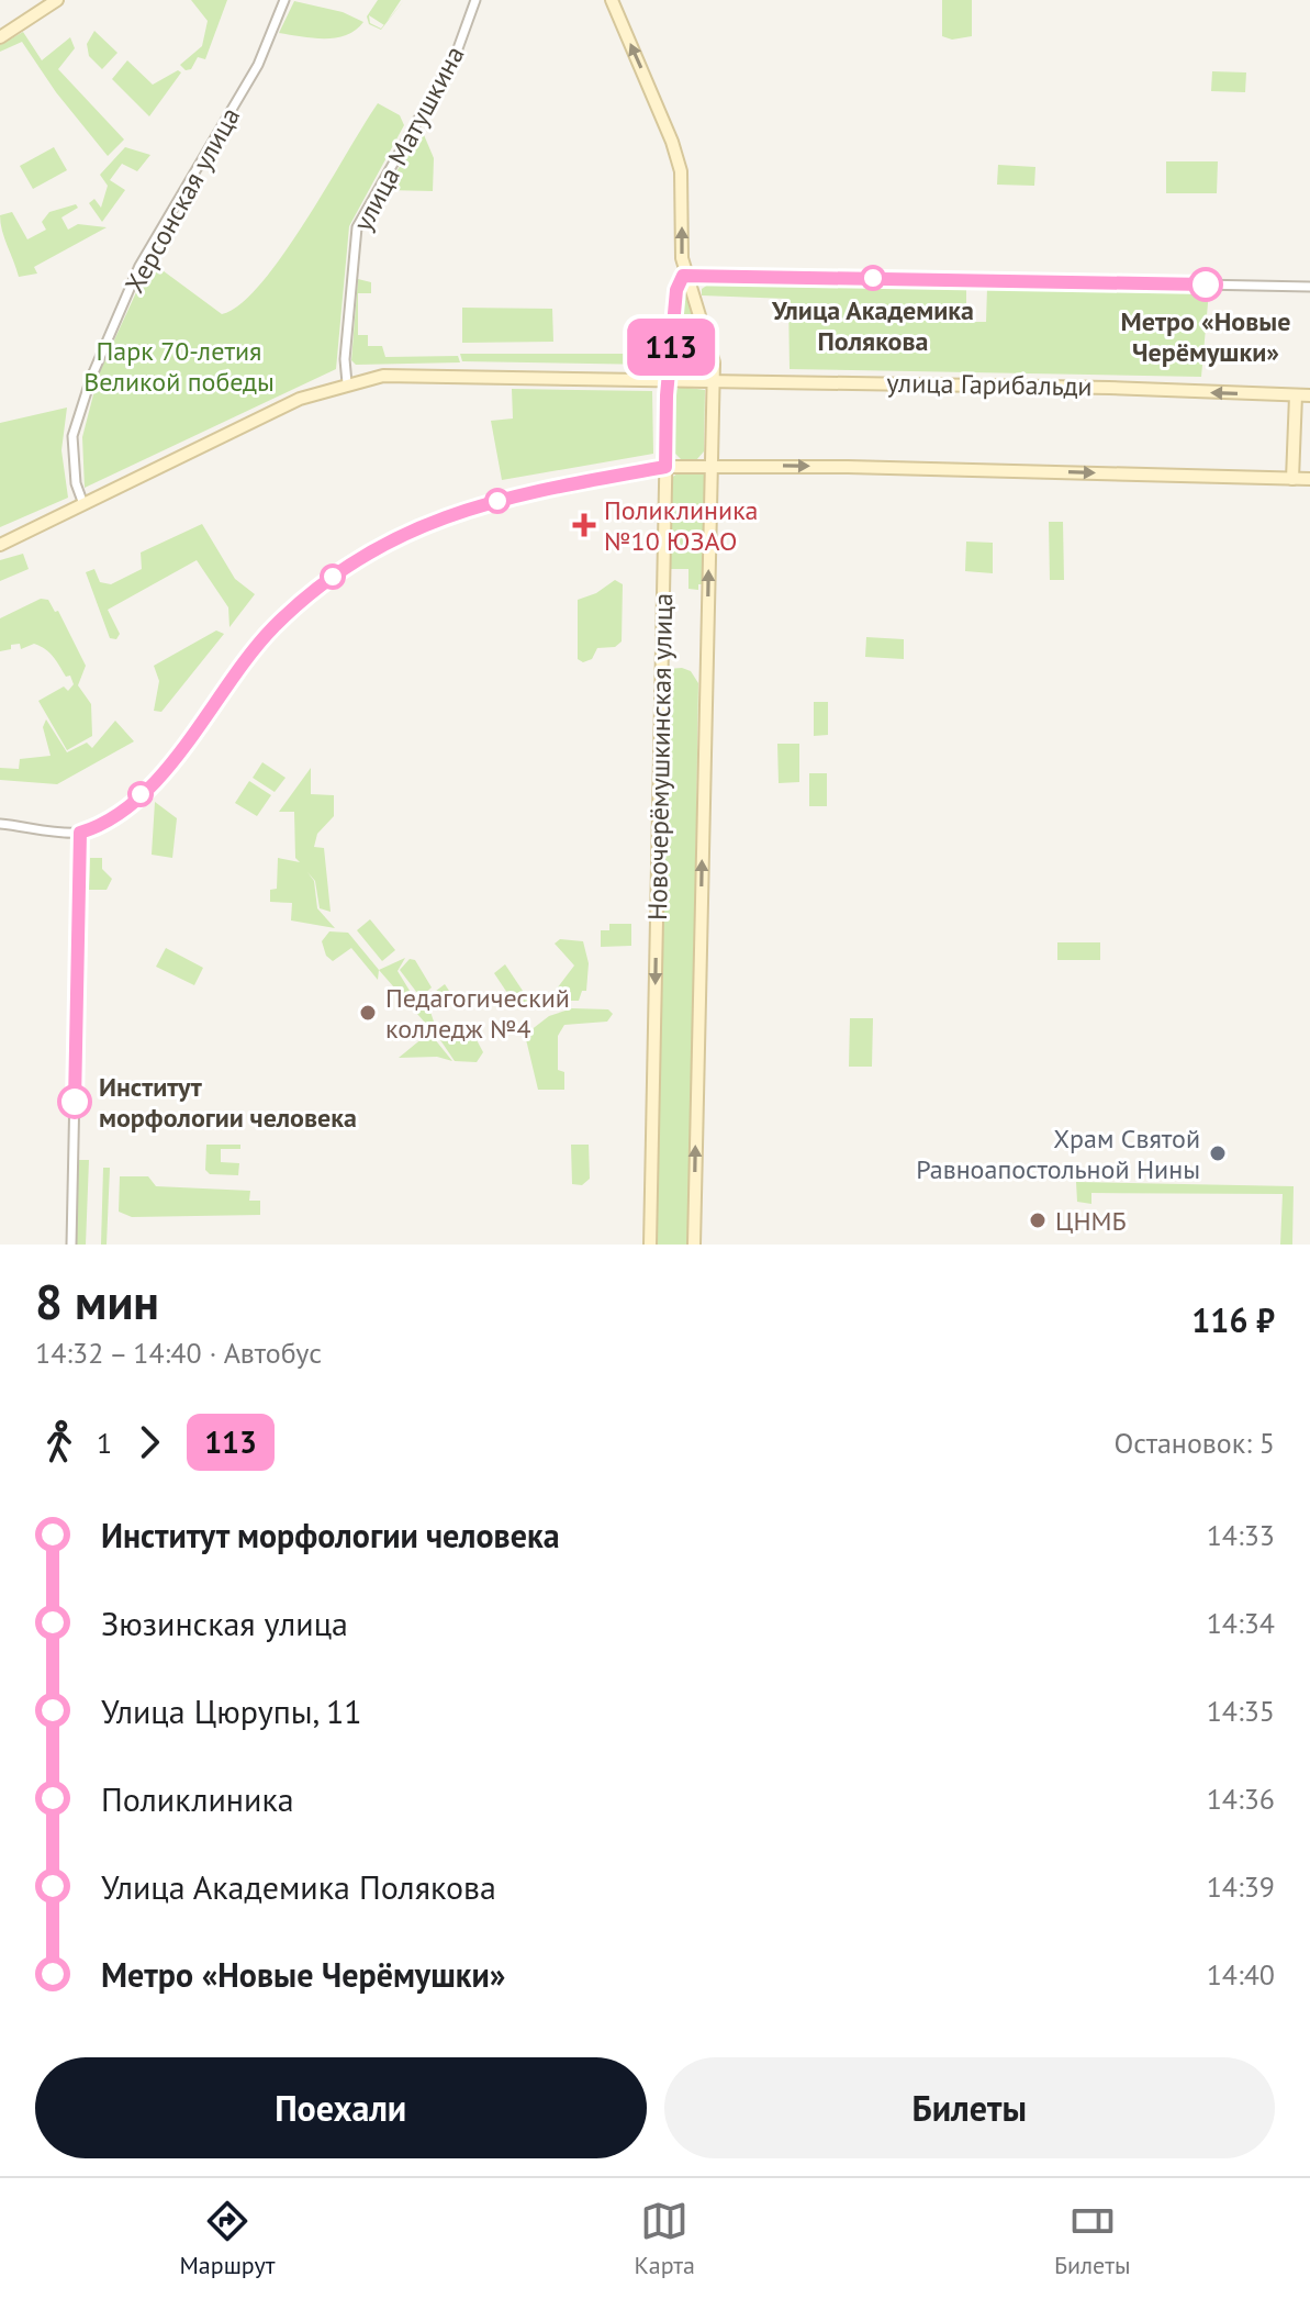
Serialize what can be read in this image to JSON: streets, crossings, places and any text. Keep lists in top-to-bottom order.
{
  "streets": {
    "street": [
      "улица Матушкина",
      "Херсонская улица",
      "улица Гарибальди",
      "Новочерёмушкинская улица"
    ]
  },
  "crossings": [
    ["улица Матушкина", "улица Гарибальди"],
    ["Херсонская улица", "улица Гарибальди"],
    ["улица Гарибальди", "Новочерёмушкинская улица"]
  ],
  "parks": ["Парк 70-летия Великой победы"],
  "places": {
    "other": [
      "Улица Академика Полякова",
      "Метро «Новые Черёмушки»",
      "Педагогический колледж №4",
      "Институт морфологии человека",
      "Храм Святой Равноапостольной Нины",
      "ЦНМБ"
    ],
    "health": ["Поликлиника №10 ЮЗАО"]
  },
  "lines": ["bus line 113"],
  "page": {
    "on_map": "113",
    "heading": ["8 мин", "14:32 – 14:40 · Автобус", "116 ₽"],
    "legs": ["1", "113", "Остановок: 5"],
    "list": [
      {
        "name": "Институт морфологии человека",
        "value": "14:33"
      },
      {
        "name": "Зюзинская улица",
        "value": "14:34"
      },
      {
        "name": "Улица Цюрупы, 11",
        "value": "14:35"
      },
      {
        "name": "Поликлиника",
        "value": "14:36"
      },
      {
        "name": "Улица Академика Полякова",
        "value": "14:39"
      },
      {
        "name": "Метро «Новые Черёмушки»",
        "value": "14:40"
      }
    ],
    "buttons": ["Поехали", "Билеты"],
    "tabs": ["Маршрут", "Карта", "Билеты"]
  }
}
